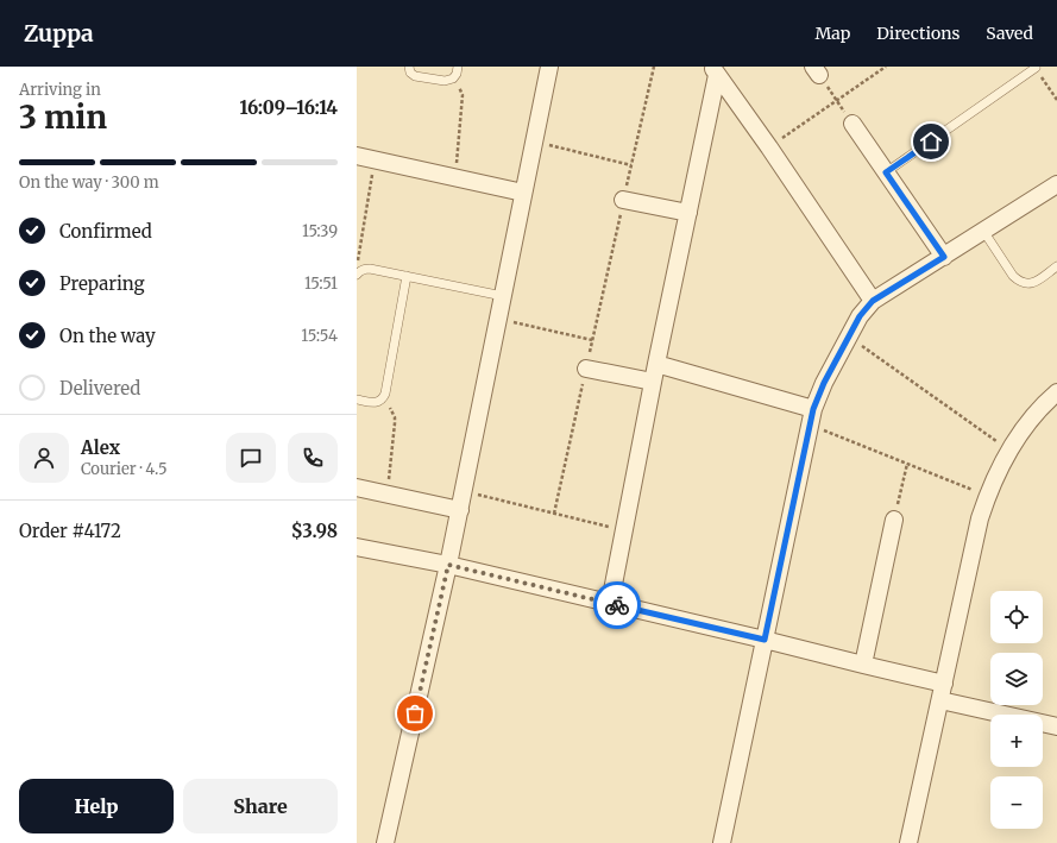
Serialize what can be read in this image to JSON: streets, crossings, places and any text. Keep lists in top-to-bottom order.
{
  "page": {
    "header": "Zuppa",
    "nav": ["Map", "Directions", "Saved"],
    "heading": ["3 min", "Arriving in", "16:09–16:14"],
    "panel": [
      "Alex",
      "Courier · 4.5",
      "Order #4172",
      "$3.98"
    ],
    "bar": "On the way · 300 m",
    "list": [
      ["Confirmed", "15:39"],
      ["Preparing", "15:51"],
      ["On the way", "15:54"],
      "Delivered"
    ],
    "map_buttons": ["+", "−"],
    "buttons": ["Help", "Share"]
  }
}
